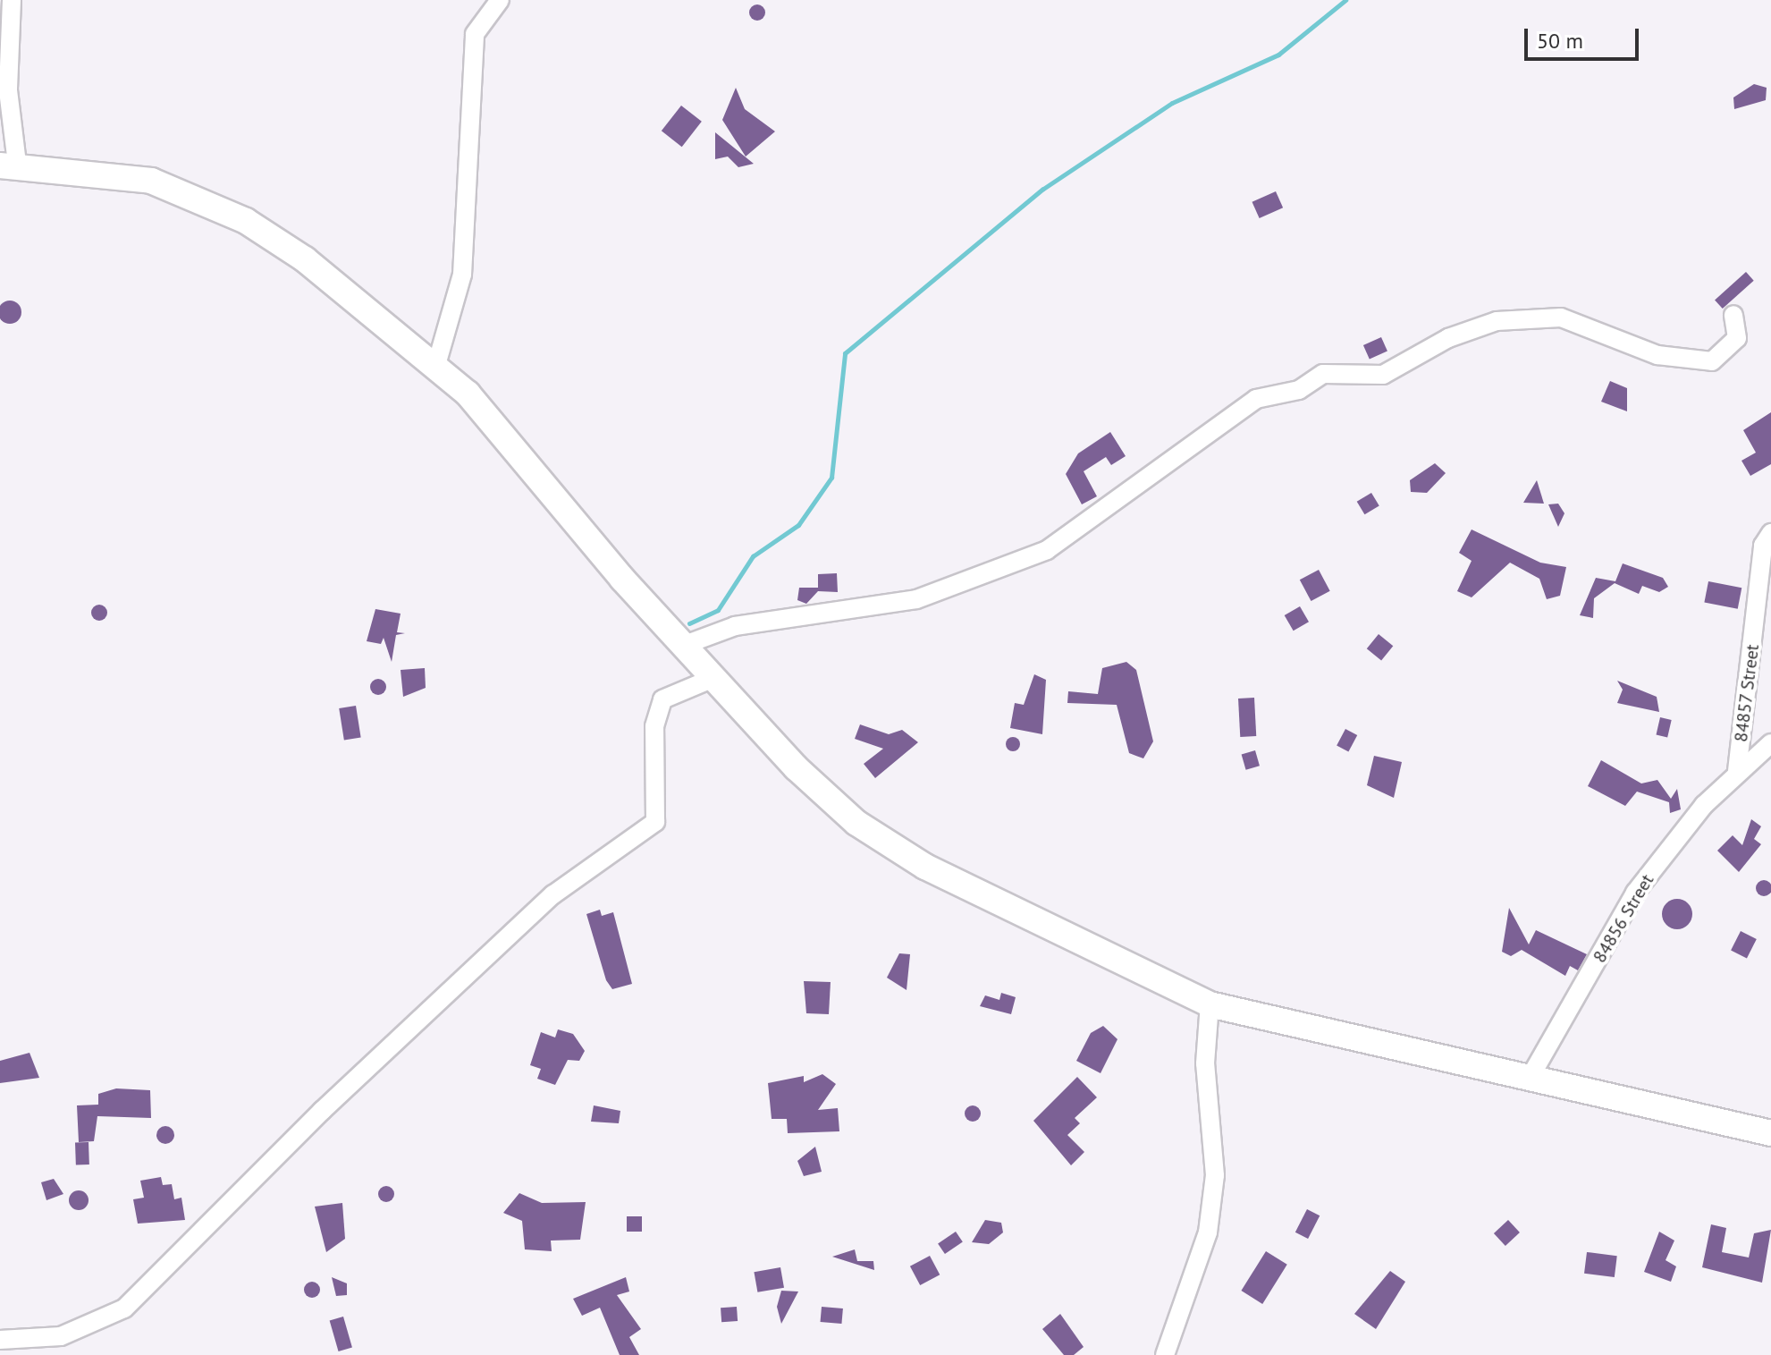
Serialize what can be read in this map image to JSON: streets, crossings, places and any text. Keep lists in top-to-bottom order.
{
  "streets": {
    "street": ["84857 Street", "84856 Street"]
  },
  "crossings": [
    ["84857 Street", "84856 Street"]
  ],
  "scale_bar": "50 m"
}
